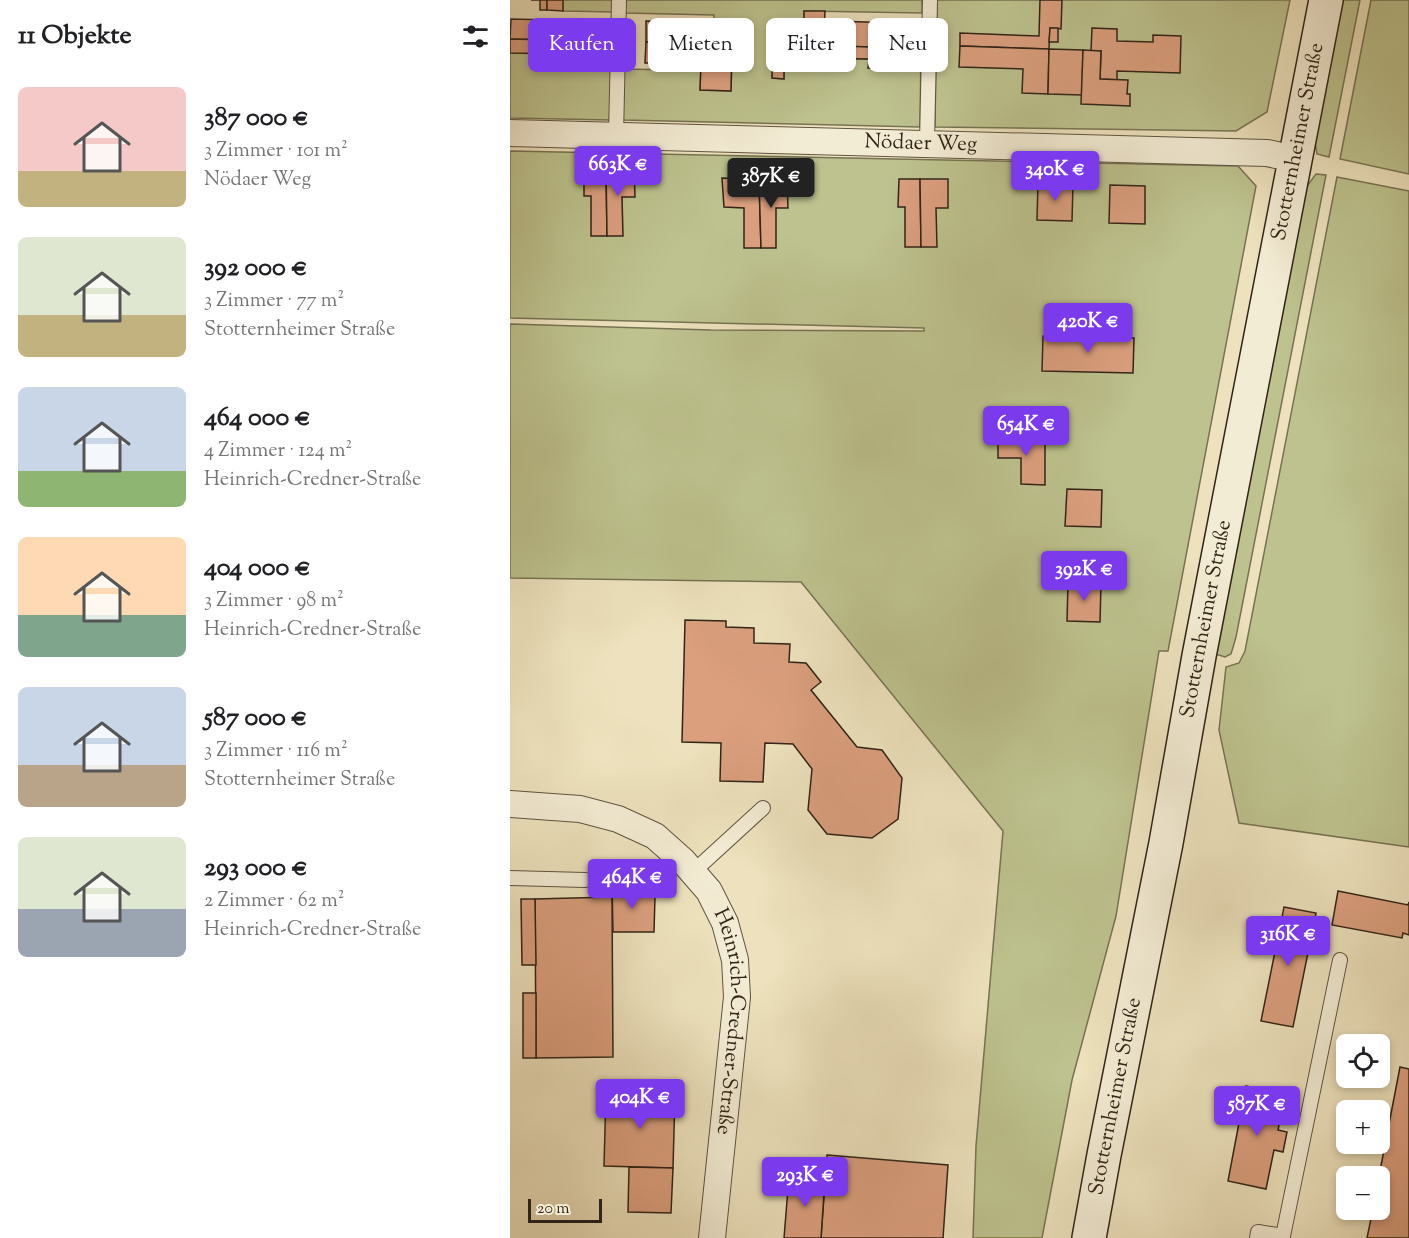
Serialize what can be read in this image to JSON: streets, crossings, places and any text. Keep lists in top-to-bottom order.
{
  "streets": {
    "main road": ["Stotternheimer Straße"],
    "street": ["Nödaer Weg", "Heinrich-Credner-Straße"]
  },
  "crossings": [
    ["Stotternheimer Straße", "Nödaer Weg"]
  ],
  "scale_bar": "20 m",
  "page": {
    "heading": "11 Objekte",
    "chip": [
      "Kaufen",
      "Mieten",
      "Filter",
      "Neu"
    ],
    "list": [
      {
        "name": "387 000 €",
        "note": "3 Zimmer · 101 m² · Nödaer Weg"
      },
      {
        "name": "392 000 €",
        "note": "3 Zimmer · 77 m² · Stotternheimer Straße"
      },
      {
        "name": "464 000 €",
        "note": "4 Zimmer · 124 m² · Heinrich-Credner-Straße"
      },
      {
        "name": "404 000 €",
        "note": "3 Zimmer · 98 m² · Heinrich-Credner-Straße"
      },
      {
        "name": "587 000 €",
        "note": "3 Zimmer · 116 m² · Stotternheimer Straße"
      },
      {
        "name": "293 000 €",
        "note": "2 Zimmer · 62 m² · Heinrich-Credner-Straße"
      }
    ],
    "price": [
      "663K €",
      "340K €",
      "387K €",
      "420K €",
      "654K €",
      "392K €",
      "464K €",
      "316K €",
      "404K €",
      "587K €",
      "293K €"
    ],
    "map_buttons": ["+", "−"],
    "scale": "20 m"
  }
}
